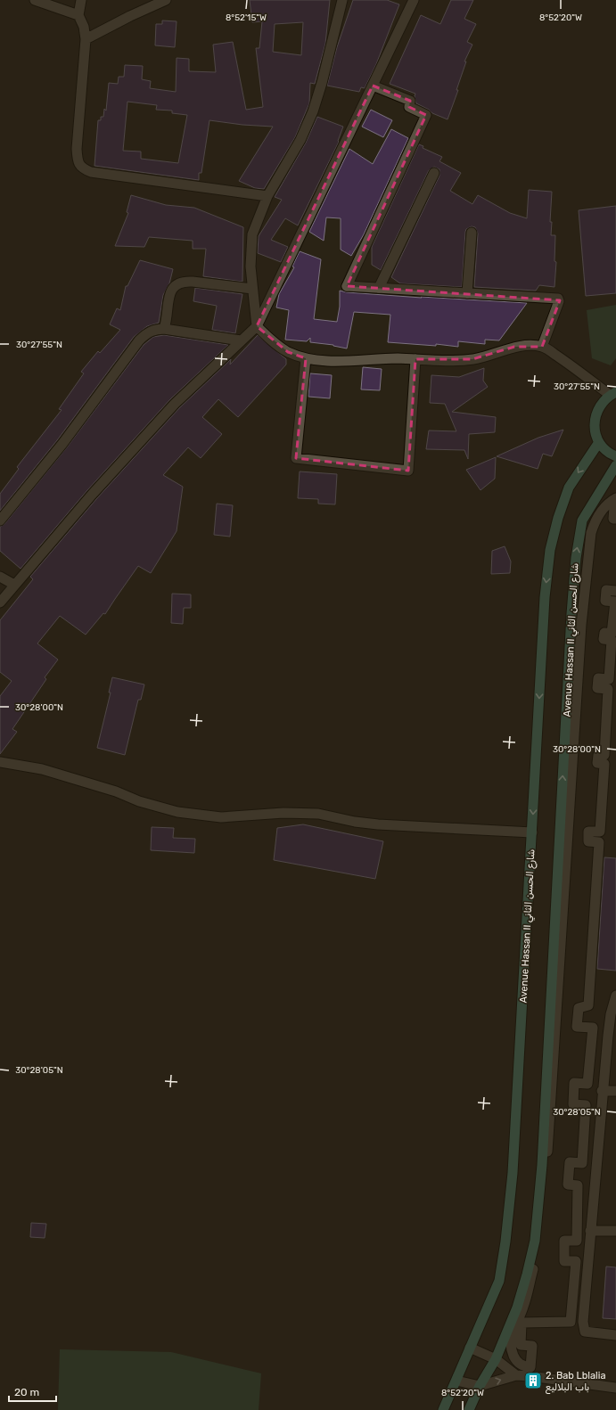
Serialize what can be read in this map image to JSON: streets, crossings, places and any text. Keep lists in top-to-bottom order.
{
  "streets": {
    "main road": ["Avenue Hassan II شارع الحسن الثاني"]
  },
  "places": {
    "building": ["2. Bab Lblalia باب البلاليع"]
  },
  "scale_bar": "20 m",
  "coordinates": [
    "8°52'15\"W",
    "8°52'20\"W",
    "30°27'55\"N",
    "30°28'00\"N",
    "30°28'05\"N"
  ]
}
